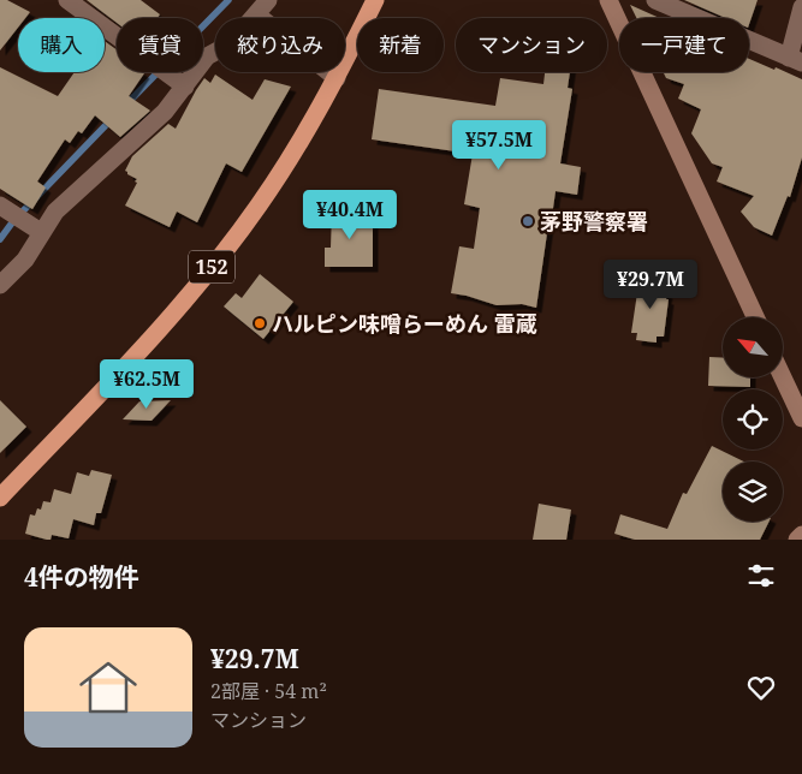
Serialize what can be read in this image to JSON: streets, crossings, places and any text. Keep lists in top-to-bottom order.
{
  "streets": {
    "highway": ["152"]
  },
  "places": ["茅野警察署", "ハルピン味噌らーめん 雷蔵"],
  "north": "top left",
  "page": {
    "chip": [
      "購入",
      "賃貸",
      "絞り込み",
      "新着",
      "マンション",
      "一戸建て"
    ],
    "price": [
      "¥57.5M",
      "¥40.4M",
      "¥29.7M",
      "¥62.5M"
    ],
    "heading": "4件の物件",
    "list": [
      {
        "name": "¥29.7M",
        "note": "2部屋 · 54 m² · マンション"
      }
    ]
  }
}
